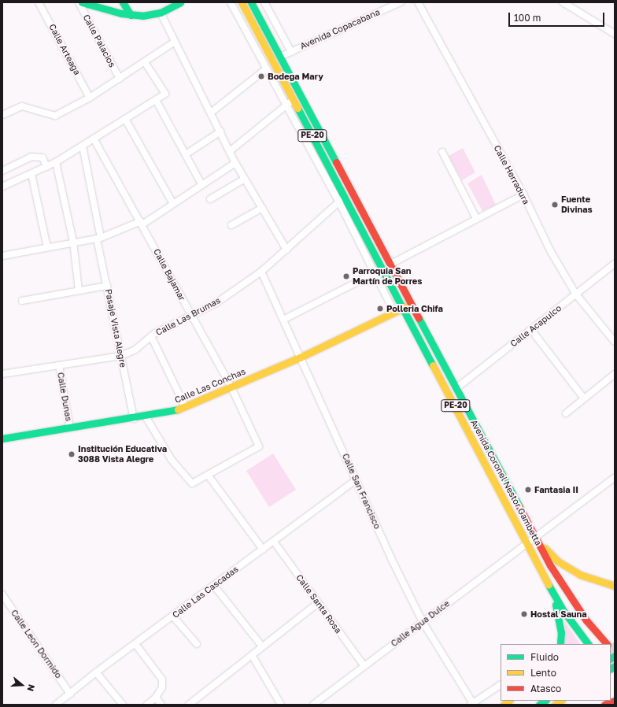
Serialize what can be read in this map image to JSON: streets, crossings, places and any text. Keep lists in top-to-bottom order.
{
  "streets": {
    "main road": ["PE-20", "Calle Las Conchas", "Avenida Coronel Nestor Gambetta"],
    "street": [
      "Avenida Copacabana",
      "Calle Palacios",
      "Calle Arteaga",
      "Calle Herradura",
      "Calle Bajamar",
      "Calle Las Brumas",
      "Calle Acapulco",
      "Pasaje Vista Alegre",
      "Calle Dunas",
      "Calle San Francisco",
      "Calle Las Cascadas",
      "Calle Santa Rosa",
      "Calle Agua Dulce",
      "Calle Leon Dormido"
    ]
  },
  "crossings": [
    ["Avenida Copacabana", "Avenida Coronel Nestor Gambetta"],
    ["Calle Herradura", "Calle Acapulco"],
    ["Calle Bajamar", "Calle Las Brumas"],
    ["Calle Bajamar", "Calle Las Conchas"],
    ["Calle Las Brumas", "Pasaje Vista Alegre"],
    ["Calle Las Brumas", "Calle Dunas"],
    ["Calle Las Brumas", "Avenida Coronel Nestor Gambetta"],
    ["Calle Las Brumas", "Calle San Francisco"],
    ["Calle Acapulco", "Avenida Coronel Nestor Gambetta"],
    ["Pasaje Vista Alegre", "Calle Las Conchas"],
    ["Calle Las Conchas", "Calle Dunas"],
    ["Calle Las Conchas", "Avenida Coronel Nestor Gambetta"],
    ["Calle Las Conchas", "Calle San Francisco"],
    ["Avenida Coronel Nestor Gambetta", "Calle Agua Dulce"],
    ["Calle San Francisco", "Calle Las Cascadas"],
    ["Calle San Francisco", "Calle Agua Dulce"],
    ["Calle Las Cascadas", "Calle Santa Rosa"],
    ["Calle Las Cascadas", "Calle Leon Dormido"],
    ["Calle Santa Rosa", "Calle Agua Dulce"]
  ],
  "places": [
    "Bodega Mary",
    "Fuente Divinas",
    "Parroquia San Martín de Porres",
    "Polleria Chifa",
    "Institución Educativa 3088 Vista Alegre",
    "Fantasia II",
    "Hostal Sauna"
  ],
  "legend": ["Fluido", "Lento", "Atasco"],
  "scale_bar": "100 m",
  "north": "right"
}
